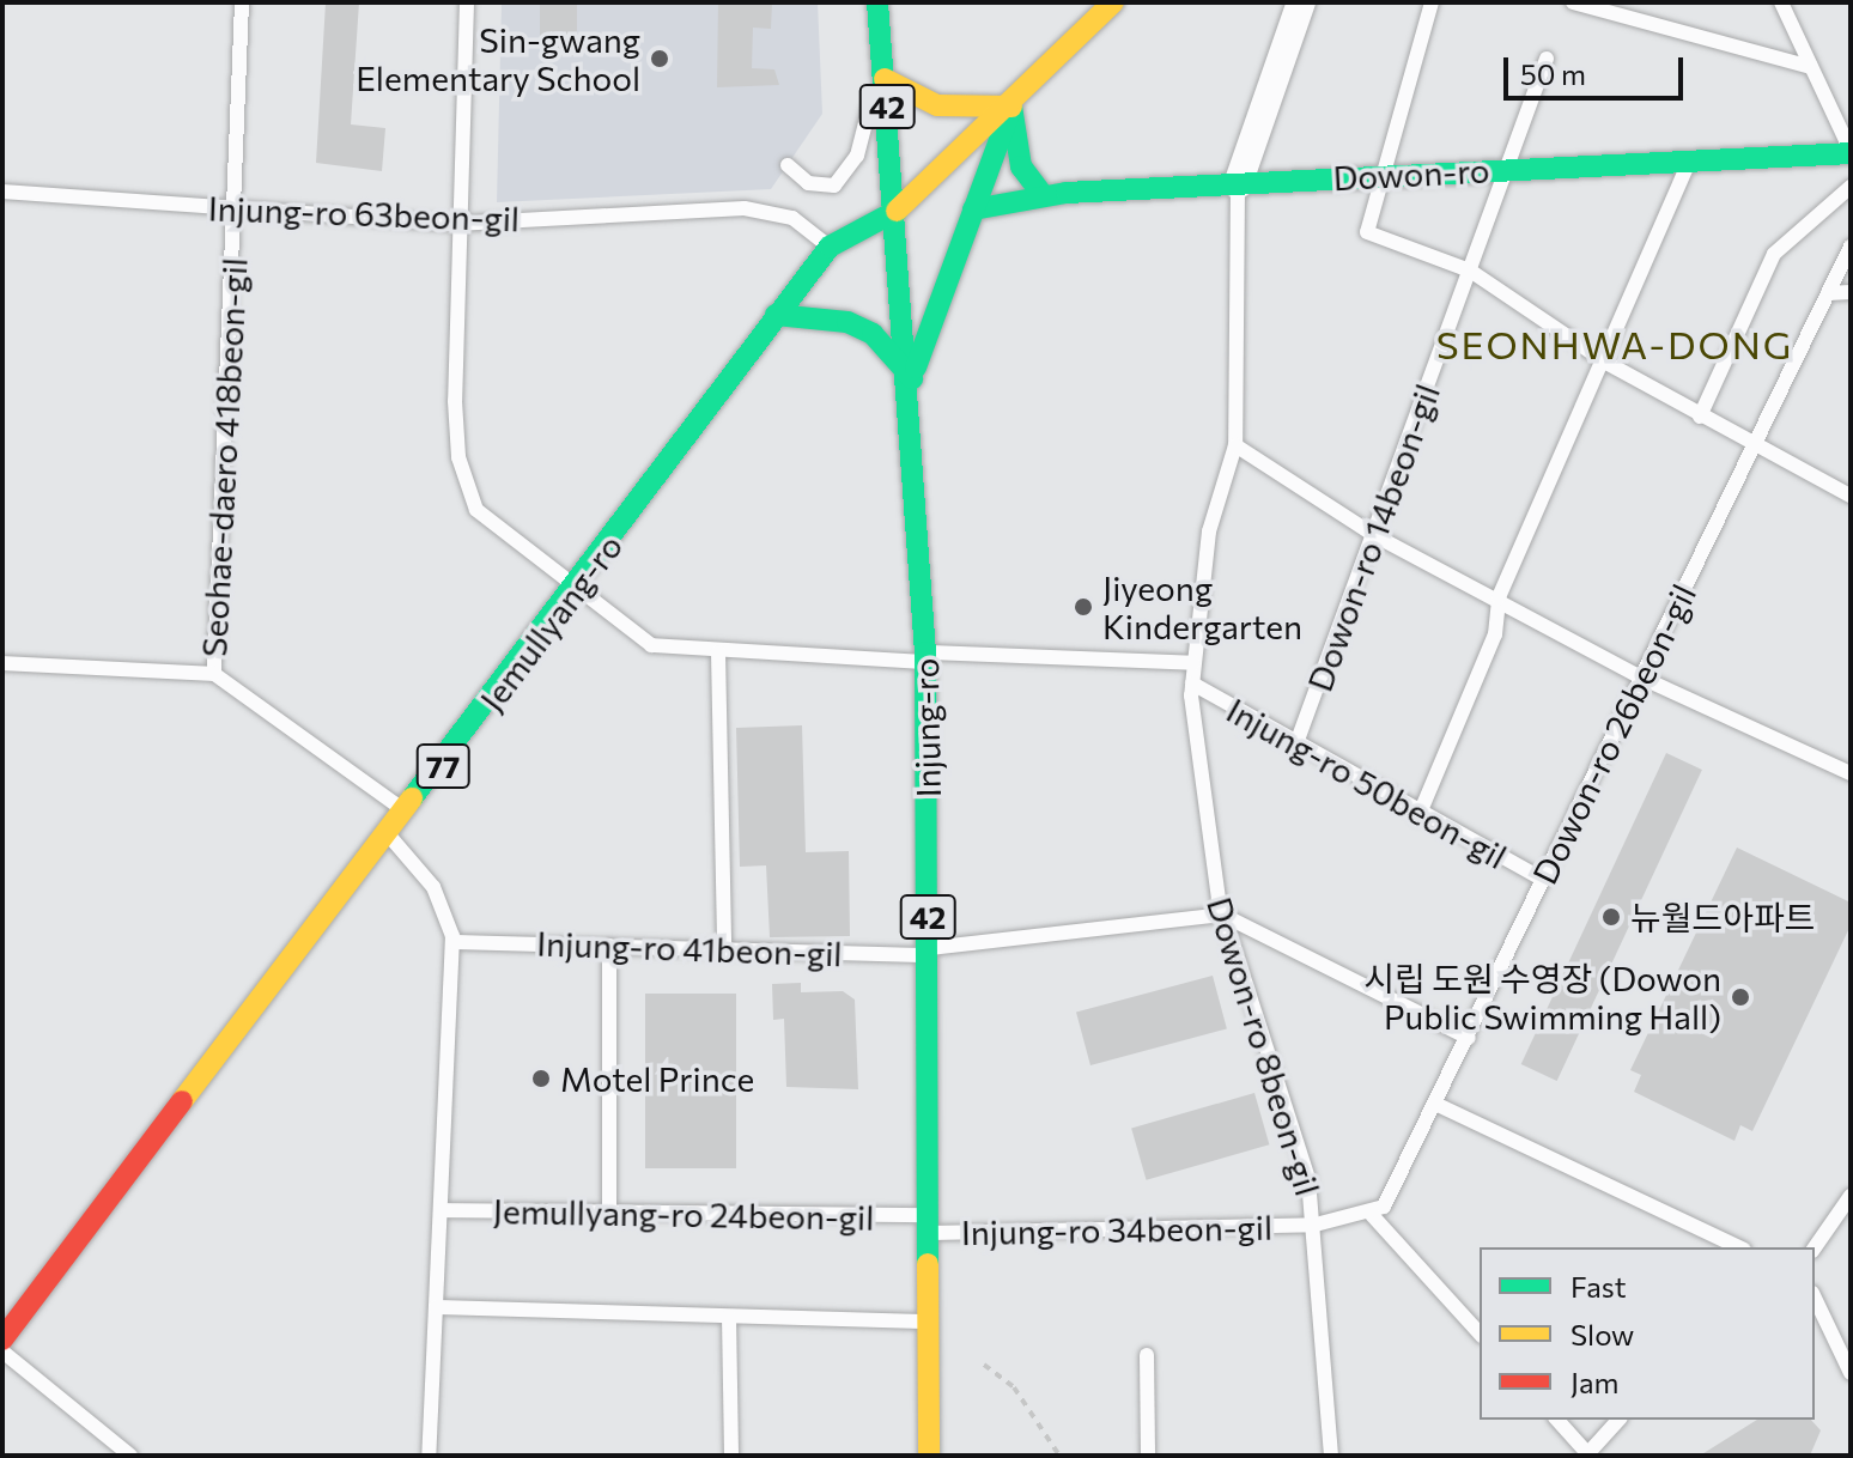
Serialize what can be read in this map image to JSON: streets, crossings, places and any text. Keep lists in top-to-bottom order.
{
  "streets": {
    "main road": [
      "42",
      "Dowon-ro",
      "Jemullyang-ro",
      "Injung-ro",
      "77"
    ],
    "lane": [
      "Injung-ro 63beon-gil",
      "Seohae-daero 418beon-gil",
      "Dowon-ro 14beon-gil",
      "Dowon-ro 26beon-gil",
      "Injung-ro 50beon-gil",
      "Injung-ro 41beon-gil",
      "Dowon-ro 8beon-gil",
      "Jemullyang-ro 24beon-gil",
      "Injung-ro 34beon-gil"
    ]
  },
  "crossings": [
    ["Dowon-ro", "Dowon-ro 14beon-gil"],
    ["Dowon-ro", "Dowon-ro 8beon-gil"],
    ["Injung-ro 63beon-gil", "Seohae-daero 418beon-gil"],
    ["Injung-ro 63beon-gil", "Jemullyang-ro"],
    ["Seohae-daero 418beon-gil", "Jemullyang-ro"],
    ["Dowon-ro 14beon-gil", "Injung-ro 50beon-gil"],
    ["Jemullyang-ro", "Injung-ro"],
    ["Injung-ro", "Injung-ro 41beon-gil"],
    ["Injung-ro", "Jemullyang-ro 24beon-gil"],
    ["Injung-ro", "Injung-ro 34beon-gil"],
    ["Dowon-ro 26beon-gil", "Injung-ro 50beon-gil"],
    ["Dowon-ro 26beon-gil", "Injung-ro 34beon-gil"],
    ["Injung-ro 50beon-gil", "Dowon-ro 8beon-gil"],
    ["Injung-ro 41beon-gil", "Dowon-ro 8beon-gil"],
    ["Dowon-ro 8beon-gil", "Injung-ro 34beon-gil"],
    ["Jemullyang-ro 24beon-gil", "Injung-ro 34beon-gil"]
  ],
  "districts": ["SEONHWA-DONG"],
  "places": [
    "Sin-gwang Elementary School",
    "Jiyeong Kindergarten",
    "뉴월드아파트",
    "시립 도원 수영장 (Dowon Public Swimming Hall)",
    "Motel Prince"
  ],
  "legend": ["Fast", "Slow", "Jam"],
  "scale_bar": "50 m"
}
